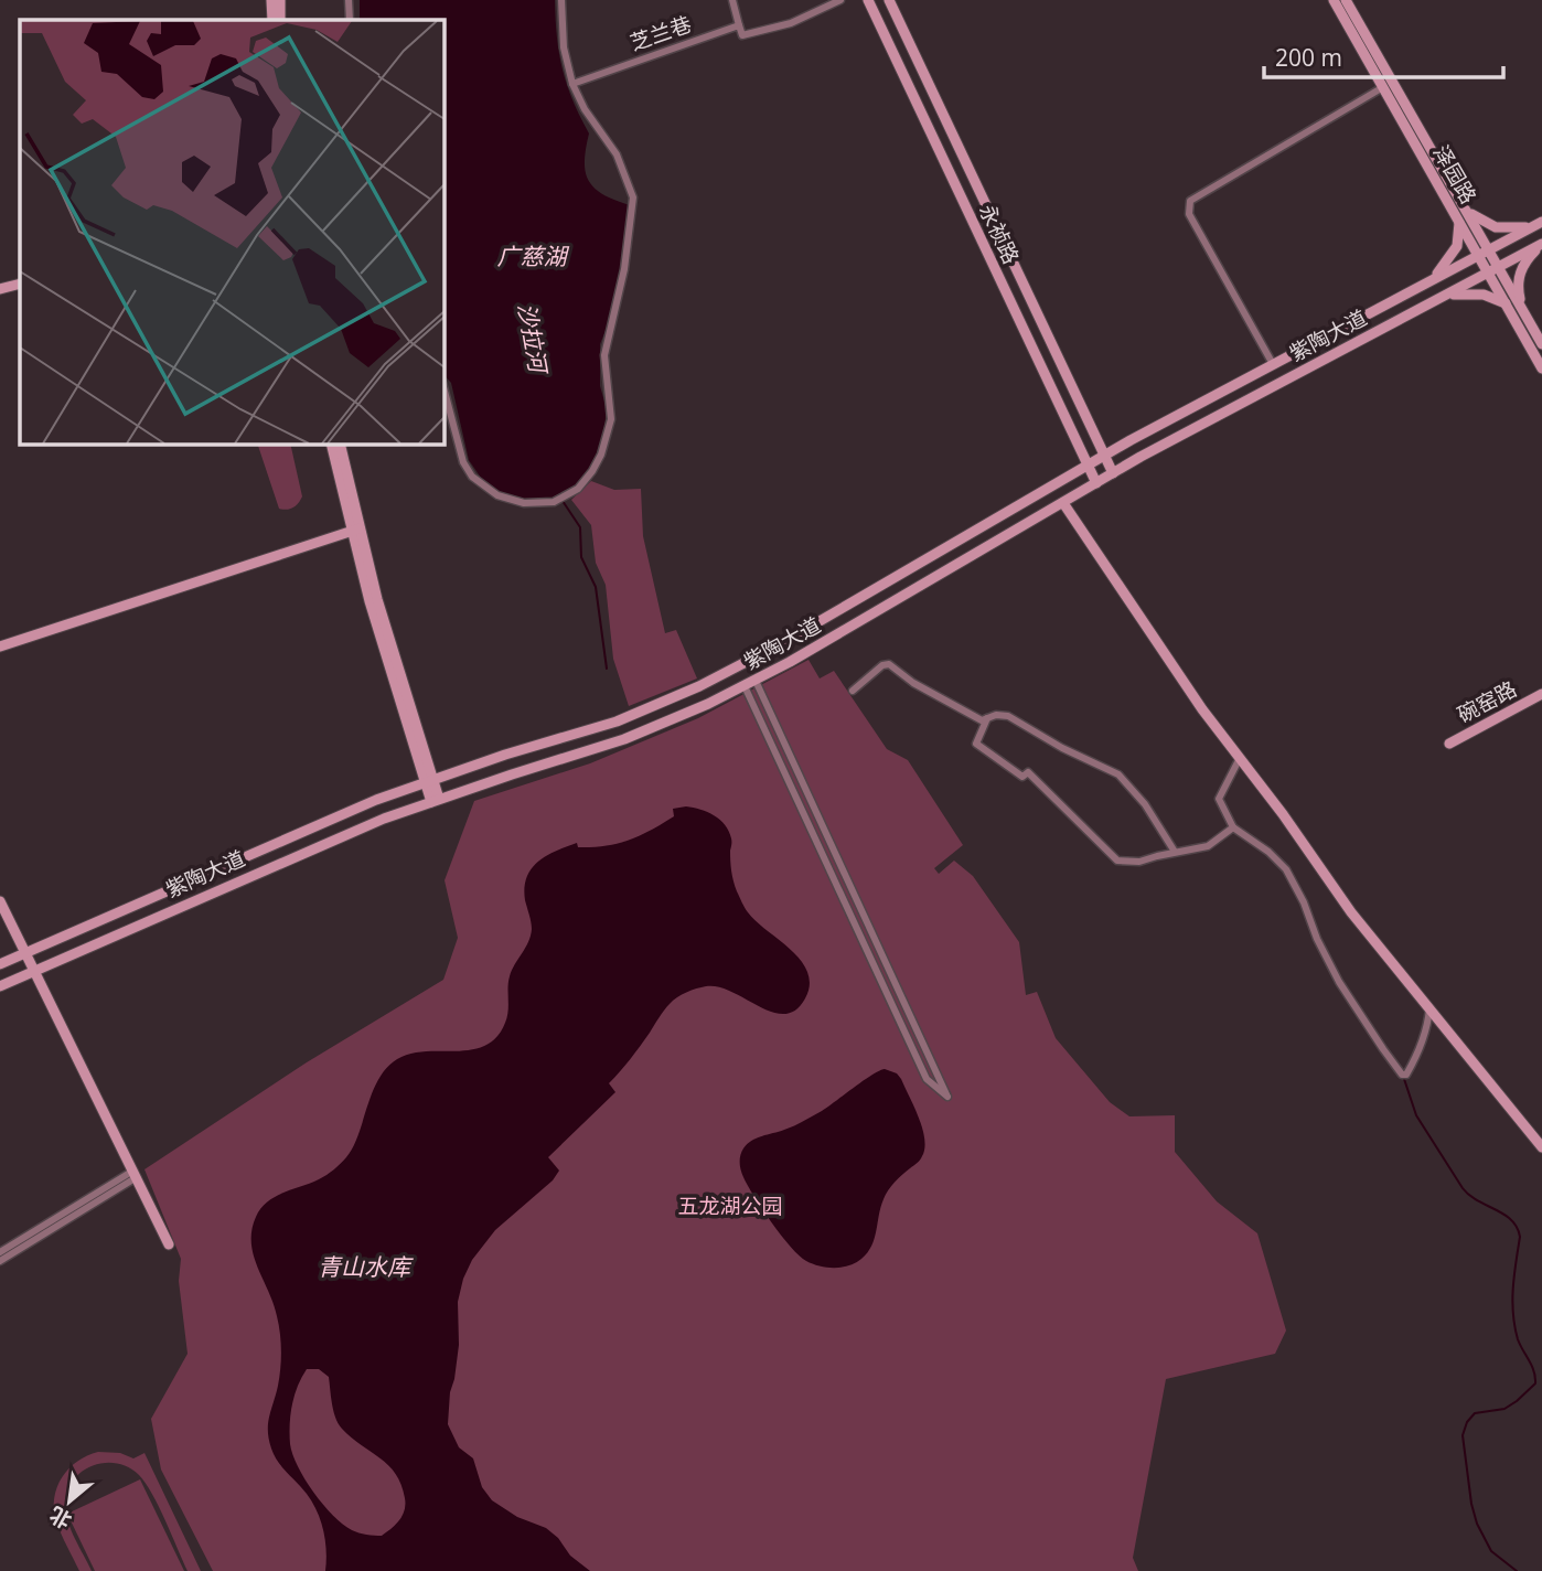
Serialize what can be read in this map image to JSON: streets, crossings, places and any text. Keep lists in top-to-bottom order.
{
  "streets": {
    "main road": [
      "泽园路",
      "永祯路",
      "紫陶大道",
      "碗窑路"
    ],
    "street": ["芝兰巷"]
  },
  "crossings": [
    ["泽园路", "紫陶大道"],
    ["永祯路", "紫陶大道"]
  ],
  "water": ["广慈湖", "沙拉河", "青山水库"],
  "parks": ["五龙湖公园"],
  "scale_bar": "200 m",
  "north": "bottom left"
}
